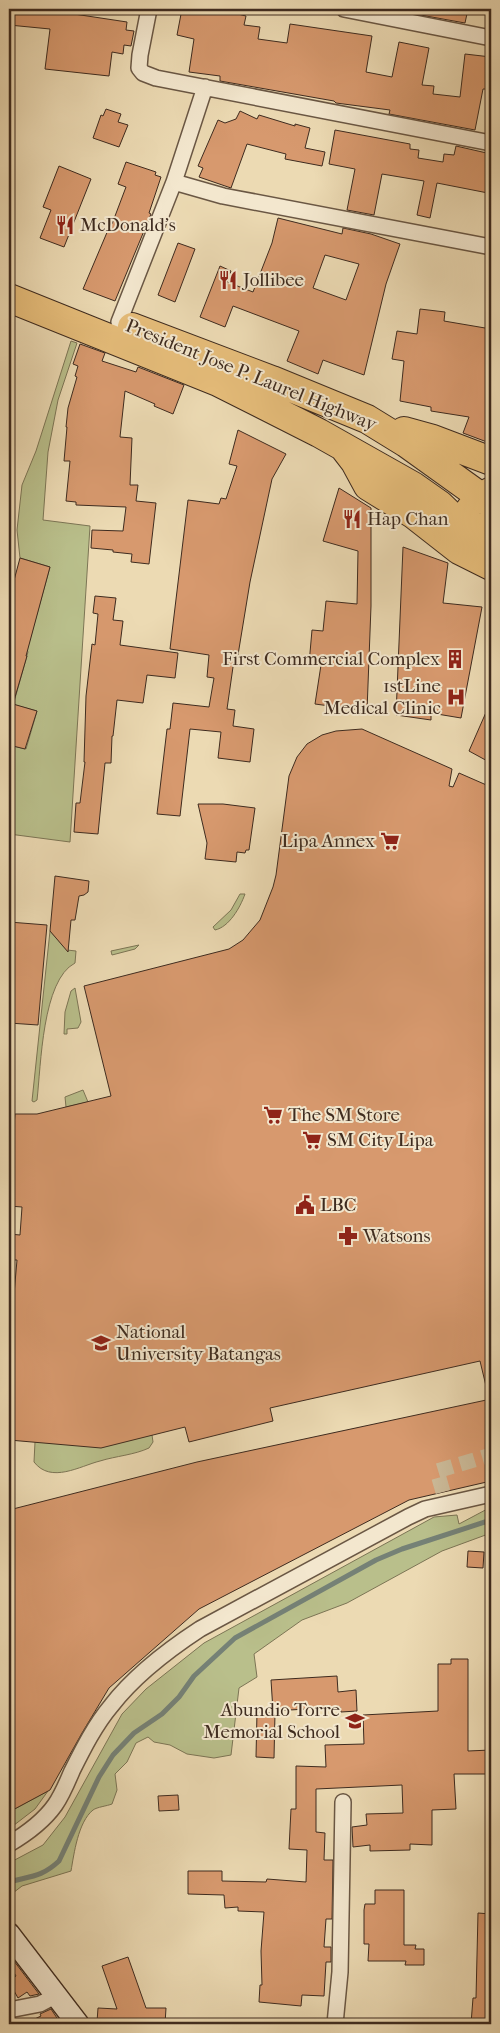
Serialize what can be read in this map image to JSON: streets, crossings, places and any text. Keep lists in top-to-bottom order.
{
  "streets": {
    "highway": ["President Jose P. Laurel Highway"]
  },
  "places": {
    "restaurant": ["McDonald's", "Jollibee", "Hap Chan"],
    "building": ["First Commercial Complex"],
    "hospital": ["1stLine Medical Clinic"],
    "supermarket": ["Lipa Annex", "The SM Store", "SM City Lipa"],
    "public building": ["LBC"],
    "pharmacy": ["Watsons"],
    "school or university": ["National University Batangas", "Abundio Torre Memorial School"]
  }
}
